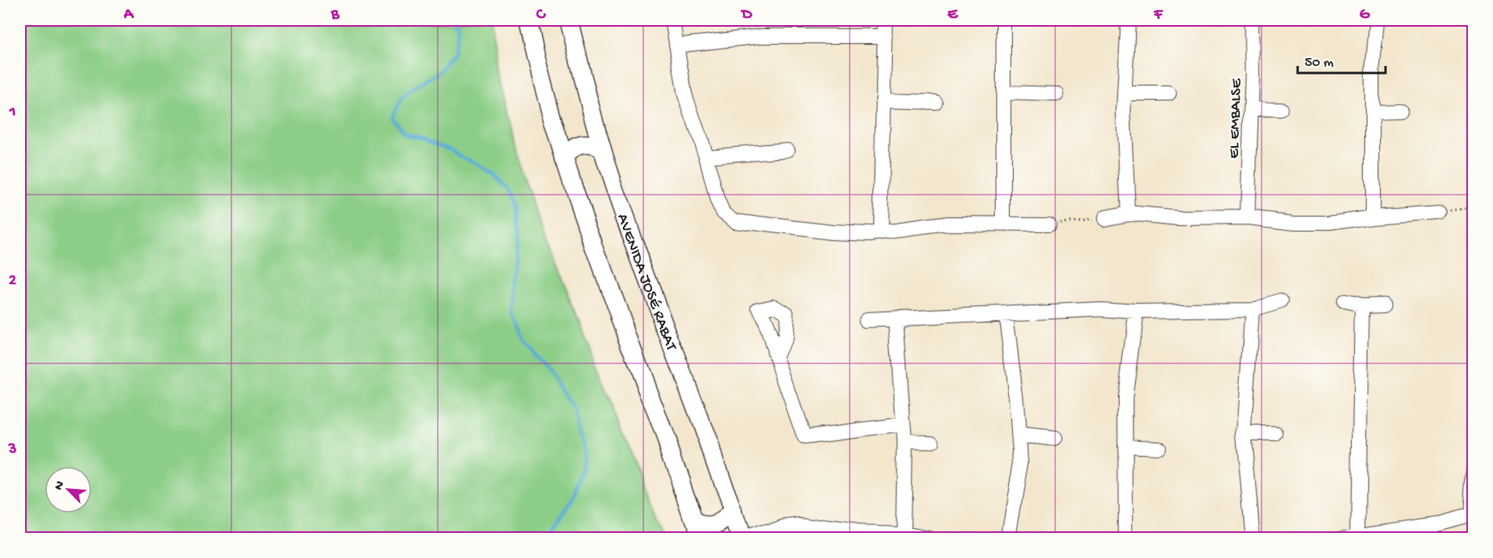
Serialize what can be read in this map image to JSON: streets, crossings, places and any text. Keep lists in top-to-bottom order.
{
  "streets": {
    "street": ["EL EMBALSE", "AVENIDA JOSÉ RABAT"]
  },
  "scale_bar": "50 m",
  "north": "top left",
  "grid": {
    "columns": [
      "A",
      "B",
      "C",
      "D",
      "E",
      "F",
      "G"
    ],
    "rows": ["1", "2", "3"]
  }
}
